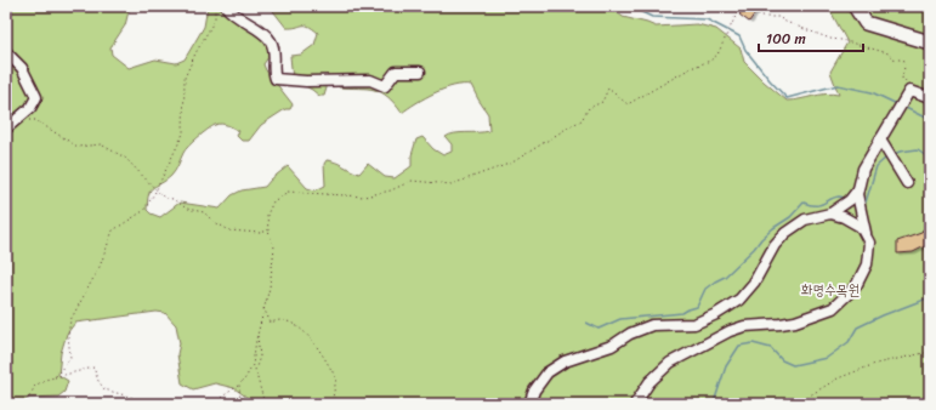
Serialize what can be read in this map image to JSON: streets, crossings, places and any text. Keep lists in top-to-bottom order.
{
  "parks": ["화명수목원"],
  "scale_bar": "100 m"
}
